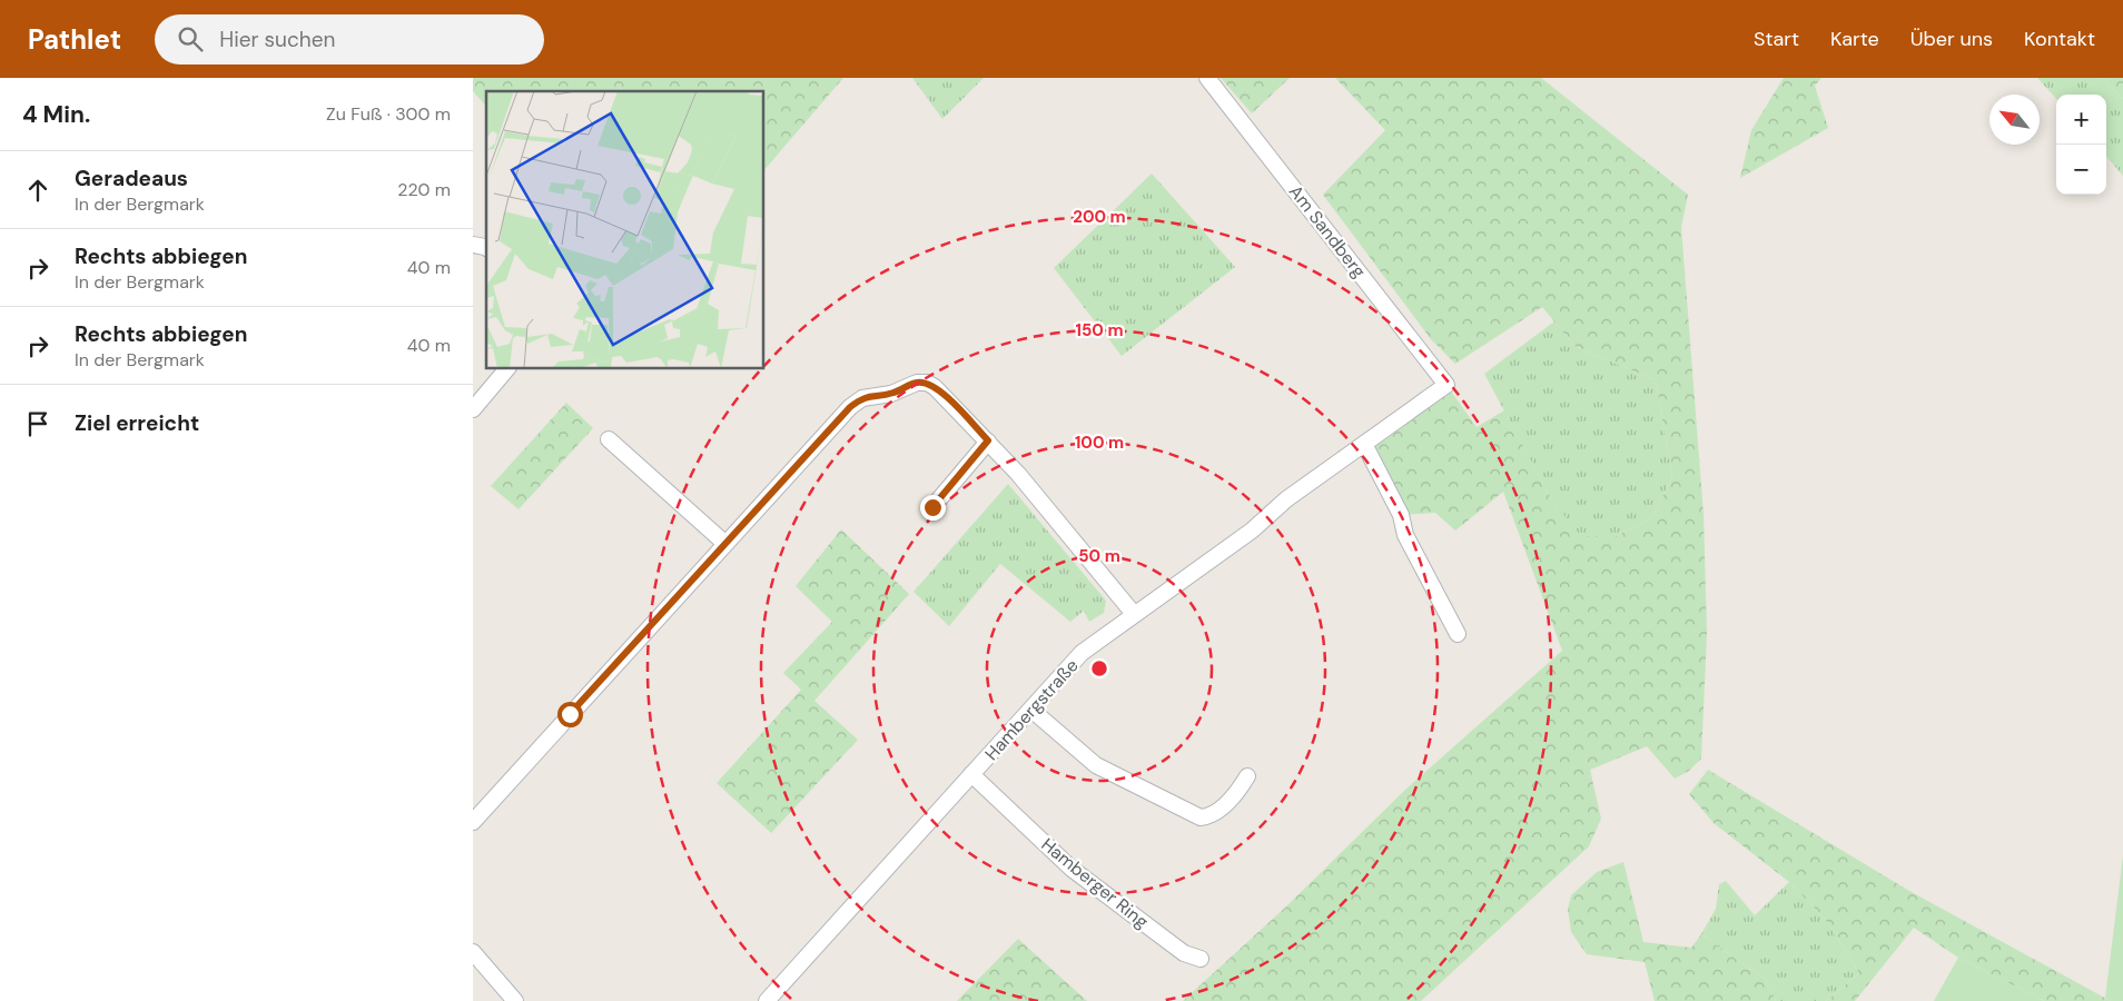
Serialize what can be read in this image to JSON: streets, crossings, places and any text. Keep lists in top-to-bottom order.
{
  "streets": {
    "street": ["Am Sandberg", "Hambergstraße", "Hamberger Ring"]
  },
  "crossings": [
    ["Am Sandberg", "Hambergstraße"],
    ["Hambergstraße", "Hamberger Ring"]
  ],
  "north": "top left",
  "page": {
    "header": "Pathlet",
    "search": "Hier suchen",
    "nav": [
      "Start",
      "Karte",
      "Über uns",
      "Kontakt"
    ],
    "heading": ["4 Min.", "Zu Fuß · 300 m"],
    "map_buttons": ["+", "−"],
    "list": [
      ["Geradeaus", "In der Bergmark", "220 m"],
      ["Rechts abbiegen", "In der Bergmark", "40 m"],
      ["Rechts abbiegen", "In der Bergmark", "40 m"],
      "Ziel erreicht"
    ]
  },
  "rings": [
    "200 m",
    "150 m",
    "100 m",
    "50 m"
  ]
}
